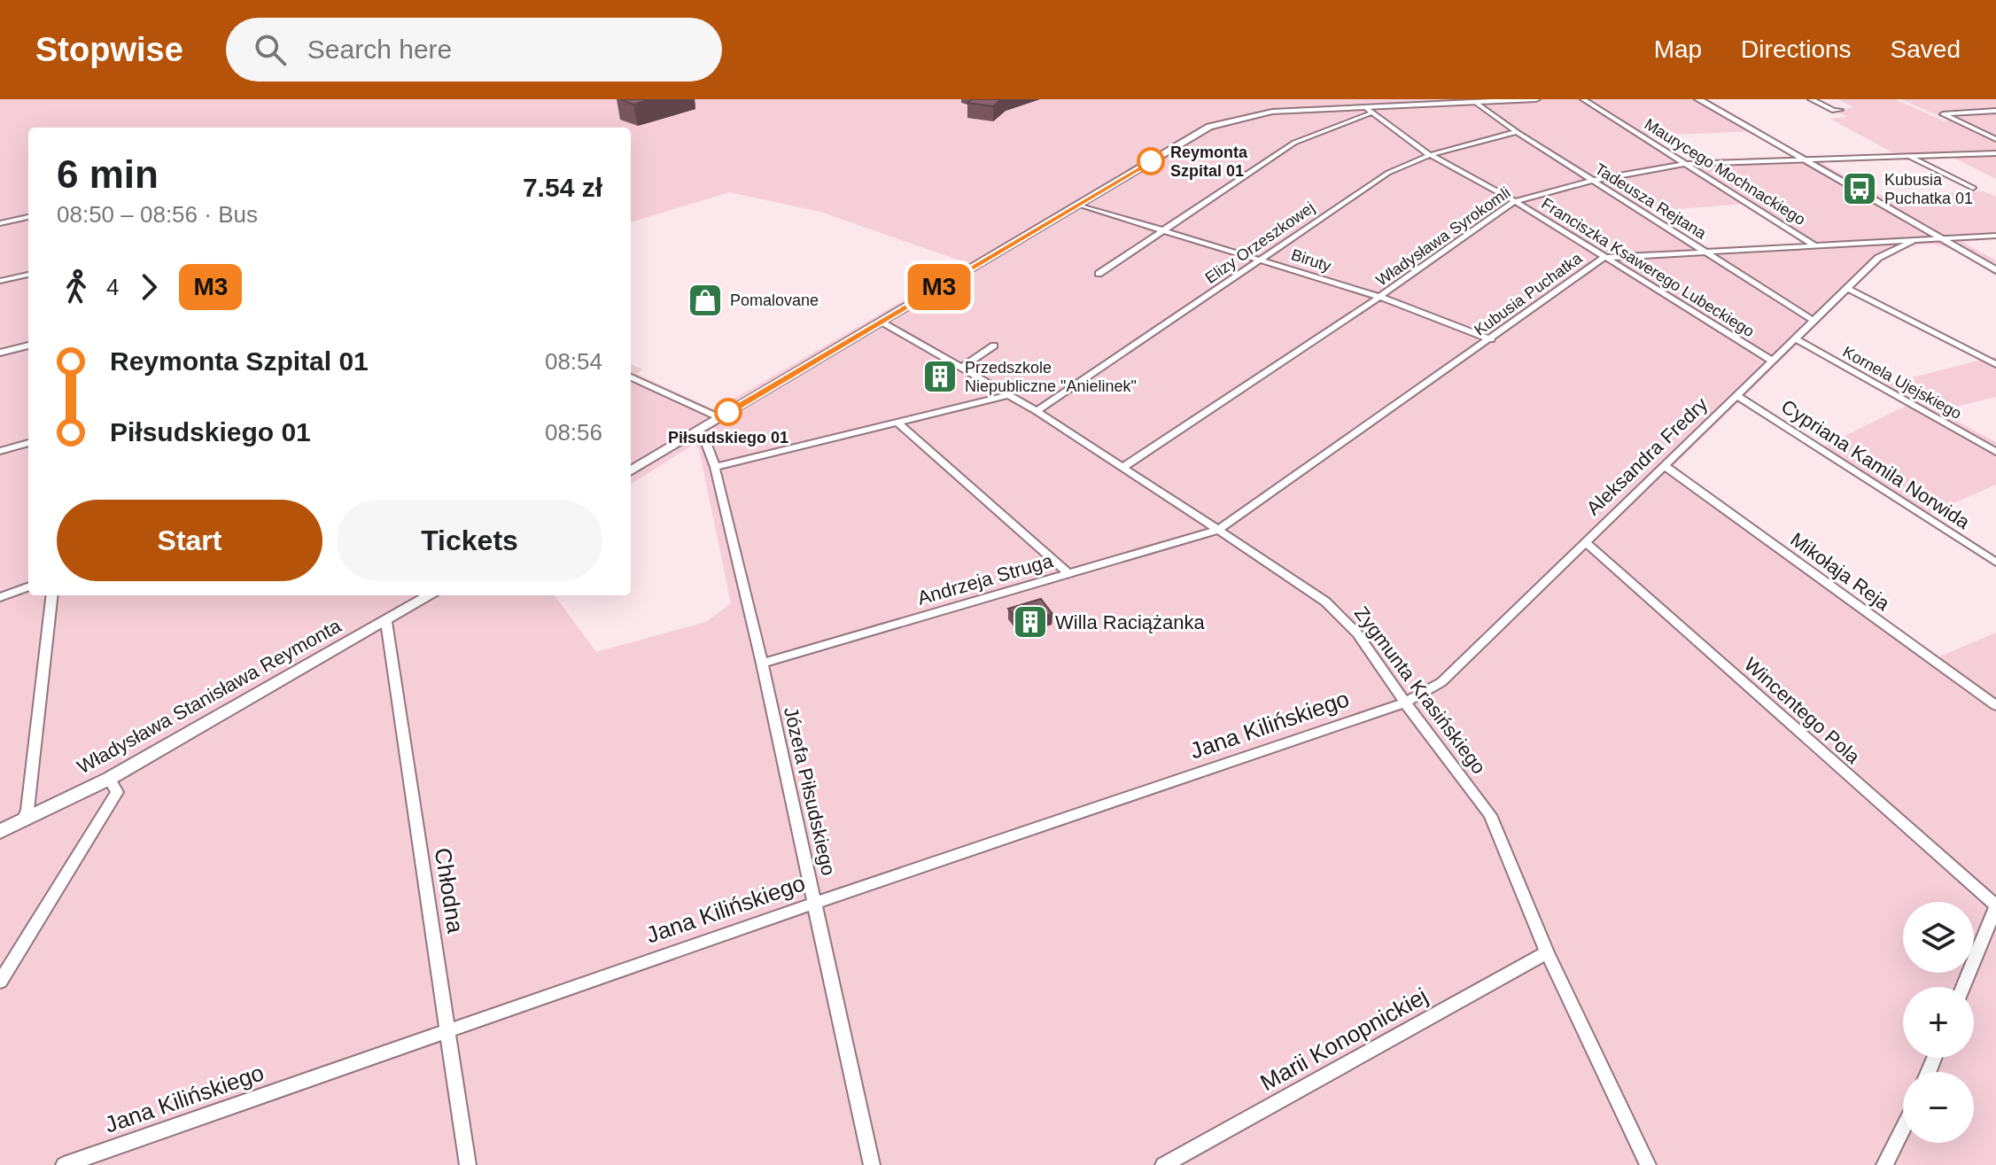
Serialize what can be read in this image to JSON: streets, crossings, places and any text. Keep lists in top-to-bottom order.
{
  "streets": {
    "street": [
      "Maurycego Mochnackiego",
      "Tadeusza Rejtana",
      "Władysława Syrokomli",
      "Elizy Orzeszkowej",
      "Biruty",
      "Franciszka Ksawerego Lubeckiego",
      "Kubusia Puchatka",
      "Kornela Ujejskiego",
      "Aleksandra Fredry",
      "Cypriana Kamila Norwida",
      "Mikołaja Reja",
      "Andrzeja Struga",
      "Zygmunta Krasińskiego",
      "Władysława Stanisława Reymonta",
      "Wincentego Pola",
      "Jana Kilińskiego",
      "Józefa Piłsudskiego",
      "Chłodna",
      "Marii Konopnickiej"
    ]
  },
  "crossings": [
    ["Maurycego Mochnackiego", "Władysława Syrokomli"],
    ["Maurycego Mochnackiego", "Kubusia Puchatka"],
    ["Tadeusza Rejtana", "Władysława Syrokomli"],
    ["Tadeusza Rejtana", "Elizy Orzeszkowej"],
    ["Tadeusza Rejtana", "Kubusia Puchatka"],
    ["Tadeusza Rejtana", "Aleksandra Fredry"],
    ["Władysława Syrokomli", "Biruty"],
    ["Władysława Syrokomli", "Franciszka Ksawerego Lubeckiego"],
    ["Władysława Syrokomli", "Zygmunta Krasińskiego"],
    ["Elizy Orzeszkowej", "Biruty"],
    ["Elizy Orzeszkowej", "Franciszka Ksawerego Lubeckiego"],
    ["Elizy Orzeszkowej", "Zygmunta Krasińskiego"],
    ["Biruty", "Kubusia Puchatka"],
    ["Franciszka Ksawerego Lubeckiego", "Kubusia Puchatka"],
    ["Franciszka Ksawerego Lubeckiego", "Aleksandra Fredry"],
    ["Kubusia Puchatka", "Aleksandra Fredry"],
    ["Kubusia Puchatka", "Andrzeja Struga"],
    ["Kubusia Puchatka", "Zygmunta Krasińskiego"],
    ["Kornela Ujejskiego", "Aleksandra Fredry"],
    ["Aleksandra Fredry", "Cypriana Kamila Norwida"],
    ["Aleksandra Fredry", "Mikołaja Reja"],
    ["Aleksandra Fredry", "Zygmunta Krasińskiego"],
    ["Aleksandra Fredry", "Wincentego Pola"],
    ["Aleksandra Fredry", "Jana Kilińskiego"],
    ["Andrzeja Struga", "Zygmunta Krasińskiego"],
    ["Andrzeja Struga", "Józefa Piłsudskiego"],
    ["Zygmunta Krasińskiego", "Jana Kilińskiego"],
    ["Zygmunta Krasińskiego", "Marii Konopnickiej"],
    ["Władysława Stanisława Reymonta", "Chłodna"],
    ["Jana Kilińskiego", "Józefa Piłsudskiego"],
    ["Jana Kilińskiego", "Chłodna"]
  ],
  "places": {
    "other": ["Reymonta Szpital 01", "Piłsudskiego 01"],
    "bus stop": ["Kubusia Puchatka 01"],
    "shop": ["Pomalovane"],
    "building": ["Przedszkole Niepubliczne \"Anielinek\"", "Willa Raciążanka"]
  },
  "lines": ["bus line M3"],
  "page": {
    "header": "Stopwise",
    "search": "Search here",
    "nav": ["Map", "Directions", "Saved"],
    "on_map": "M3",
    "heading": ["6 min", "08:50 – 08:56 · Bus", "7.54 zł"],
    "legs": ["4", "M3"],
    "list": [
      {
        "name": "Reymonta Szpital 01",
        "value": "08:54"
      },
      {
        "name": "Piłsudskiego 01",
        "value": "08:56"
      }
    ],
    "buttons": ["Start", "Tickets"],
    "map_buttons": ["+", "−"]
  }
}
